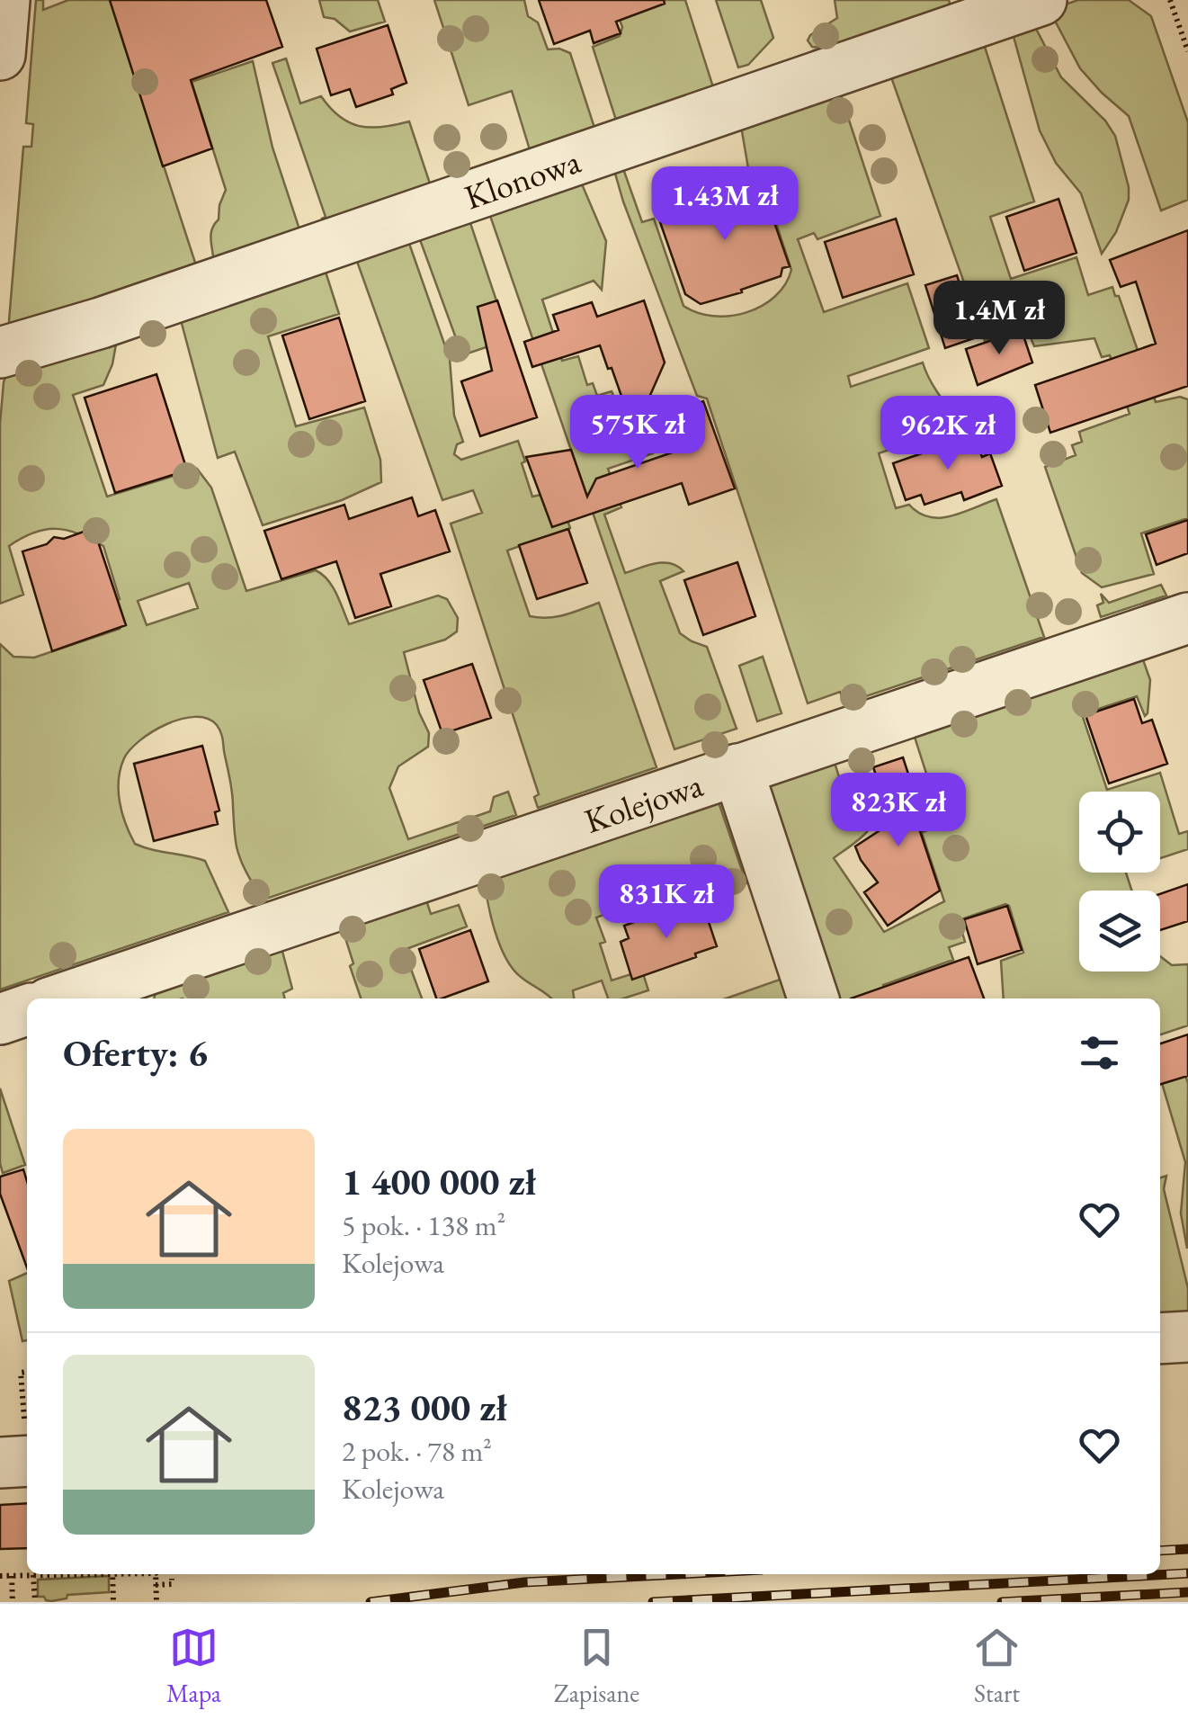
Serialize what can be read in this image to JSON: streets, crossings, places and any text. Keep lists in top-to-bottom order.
{
  "streets": {
    "street": ["Klonowa", "Kolejowa"]
  },
  "page": {
    "price": [
      "1.43M zł",
      "1.4M zł",
      "575K zł",
      "962K zł",
      "823K zł",
      "831K zł"
    ],
    "heading": "Oferty: 6",
    "list": [
      {
        "name": "1 400 000 zł",
        "note": "5 pok. · 138 m² · Kolejowa"
      },
      {
        "name": "823 000 zł",
        "note": "2 pok. · 78 m² · Kolejowa"
      }
    ],
    "tabs": ["Mapa", "Zapisane", "Start"]
  }
}
